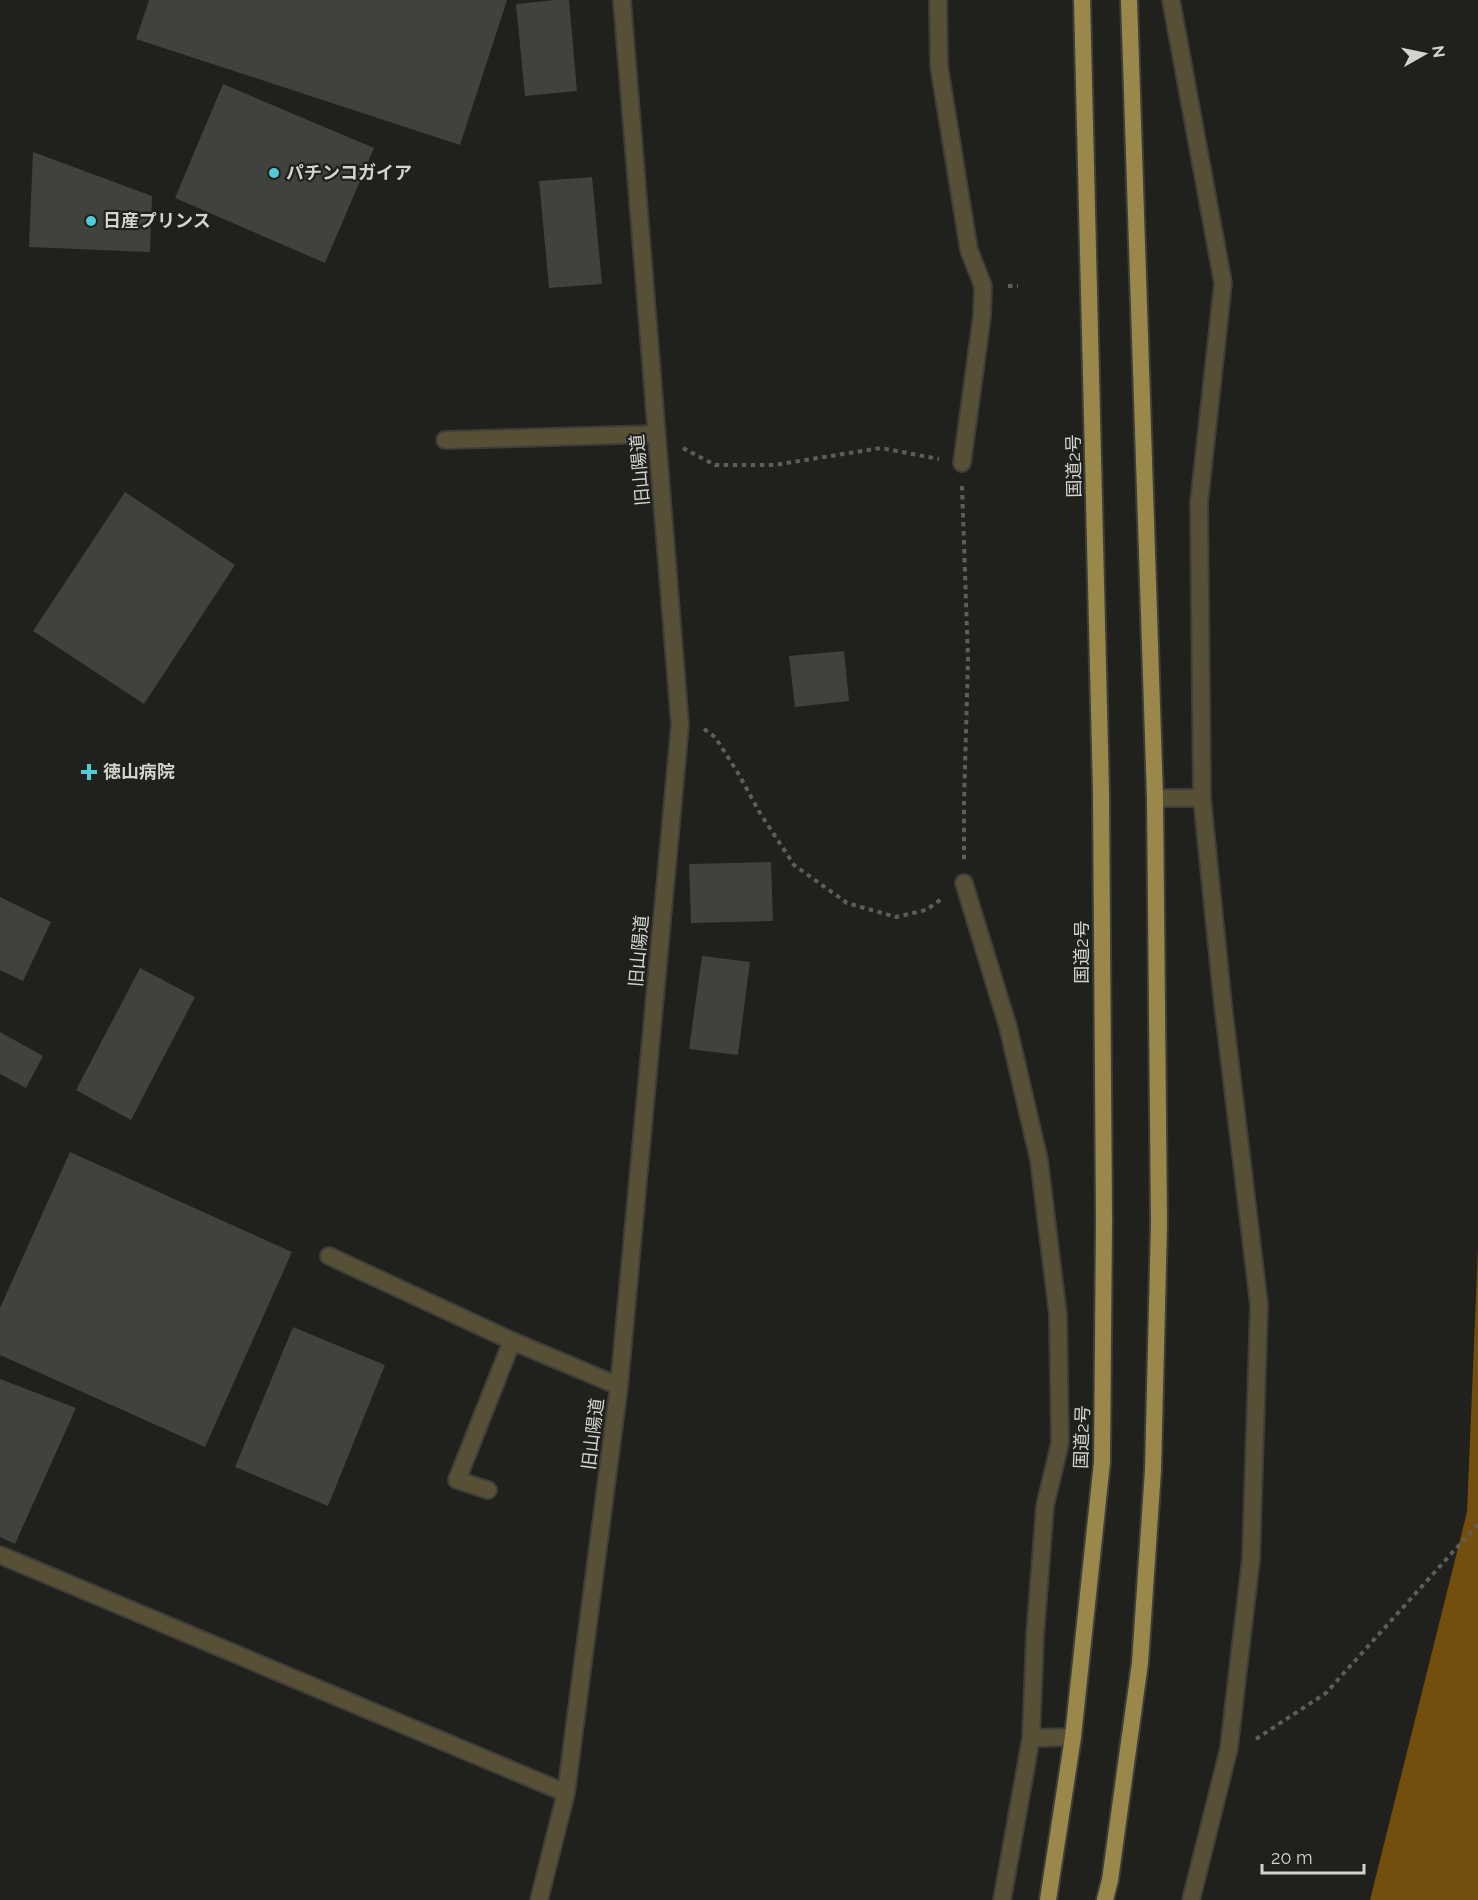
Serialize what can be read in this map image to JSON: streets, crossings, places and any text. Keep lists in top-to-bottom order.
{
  "streets": {
    "highway": ["国道2号"],
    "street": ["旧山陽道"]
  },
  "places": {
    "other": ["パチンコガイア", "日産プリンス"],
    "health": ["徳山病院"]
  },
  "scale_bar": "20 m",
  "north": "right"
}
